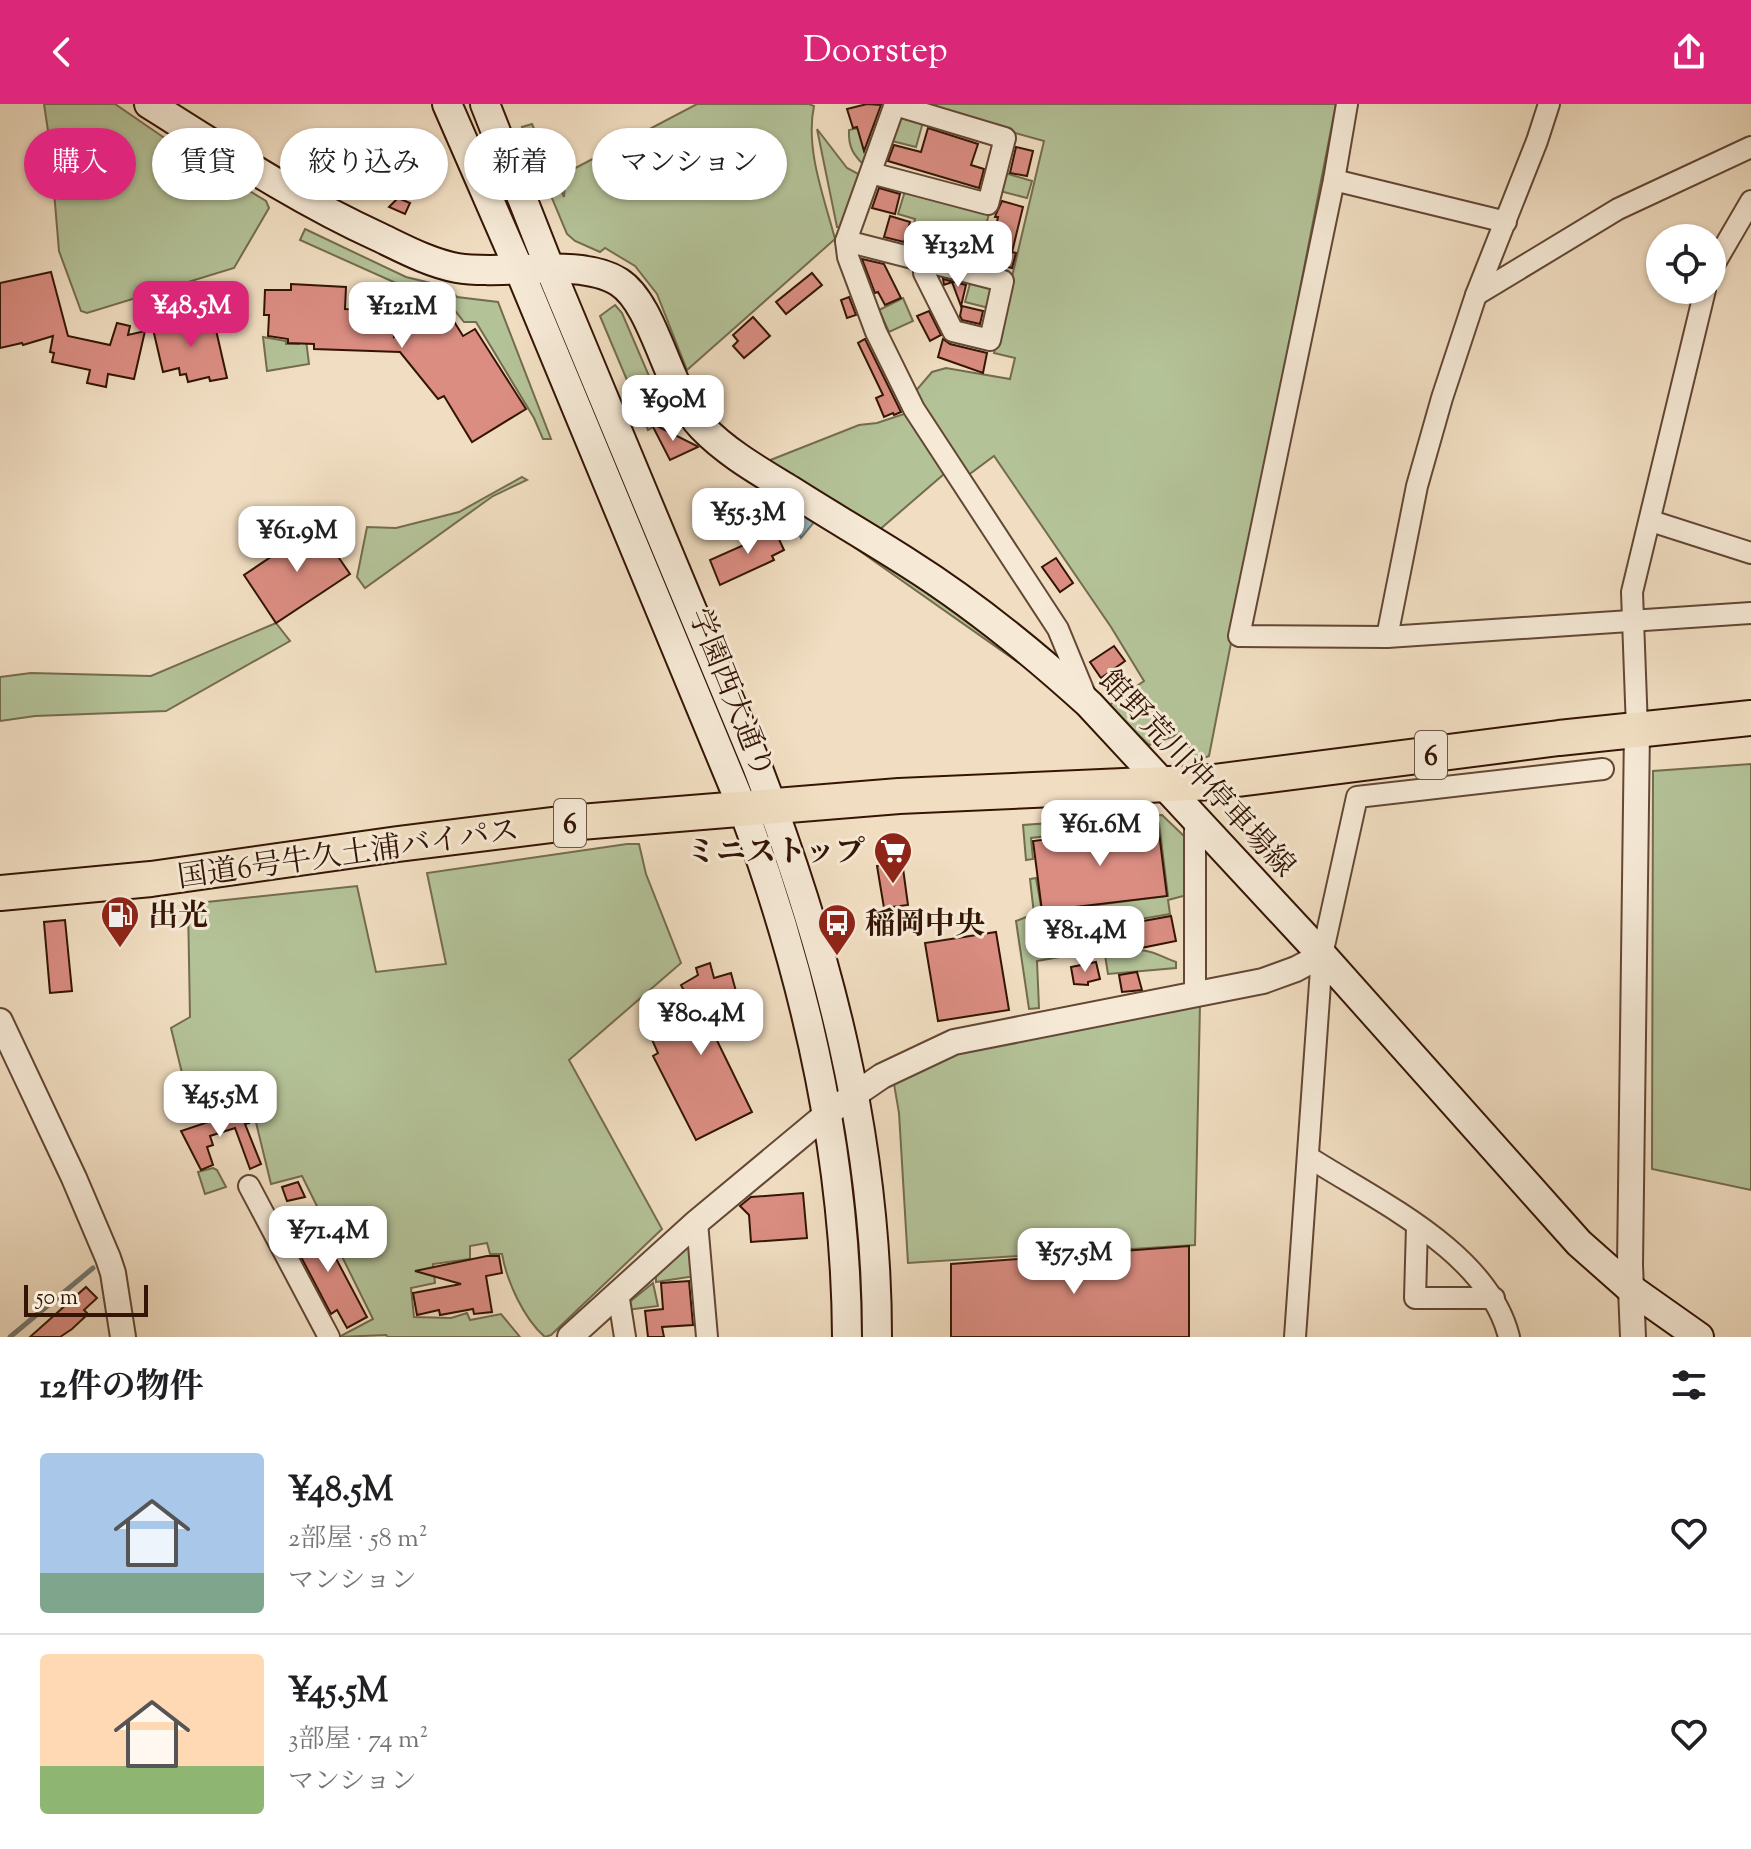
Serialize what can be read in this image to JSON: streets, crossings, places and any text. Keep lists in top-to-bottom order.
{
  "streets": {
    "highway": ["6", "国道6号牛久土浦バイパス"],
    "main road": ["学園西大通り", "館野荒川沖停車場線"]
  },
  "crossings": [
    ["学園西大通り", "館野荒川沖停車場線"],
    ["学園西大通り", "国道6号牛久土浦バイパス"],
    ["館野荒川沖停車場線", "国道6号牛久土浦バイパス"]
  ],
  "places": {
    "supermarket": ["ミニストップ"],
    "fuel station": ["出光"],
    "bus stop": ["稲岡中央"]
  },
  "scale_bar": "50 m",
  "page": {
    "header": "Doorstep",
    "chip": [
      "購入",
      "賃貸",
      "絞り込み",
      "新着",
      "マンション"
    ],
    "price": [
      "¥132M",
      "¥48.5M",
      "¥121M",
      "¥90M",
      "¥55.3M",
      "¥61.9M",
      "¥61.6M",
      "¥81.4M",
      "¥80.4M",
      "¥45.5M",
      "¥71.4M",
      "¥57.5M"
    ],
    "scale": "50 m",
    "heading": "12件の物件",
    "list": [
      {
        "name": "¥48.5M",
        "note": "2部屋 · 58 m² · マンション"
      },
      {
        "name": "¥45.5M",
        "note": "3部屋 · 74 m² · マンション"
      }
    ]
  }
}
